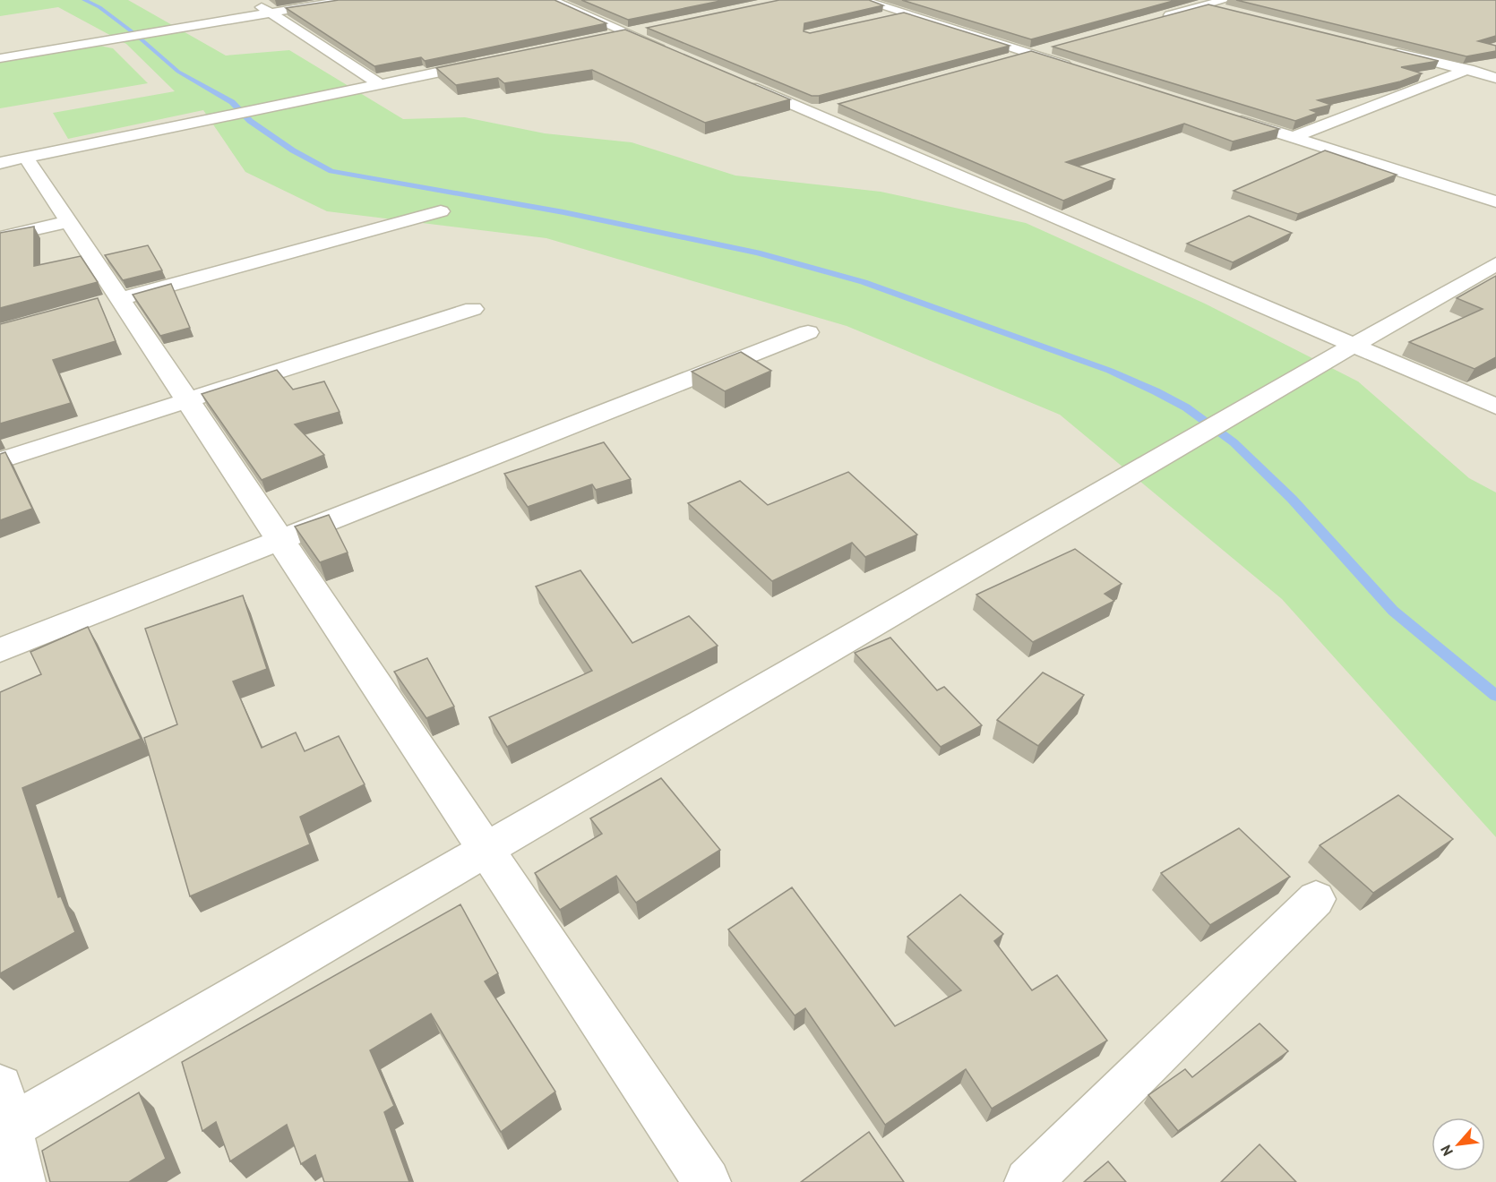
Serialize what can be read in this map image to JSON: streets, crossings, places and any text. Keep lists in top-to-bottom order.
{
  "north": "bottom left"
}
